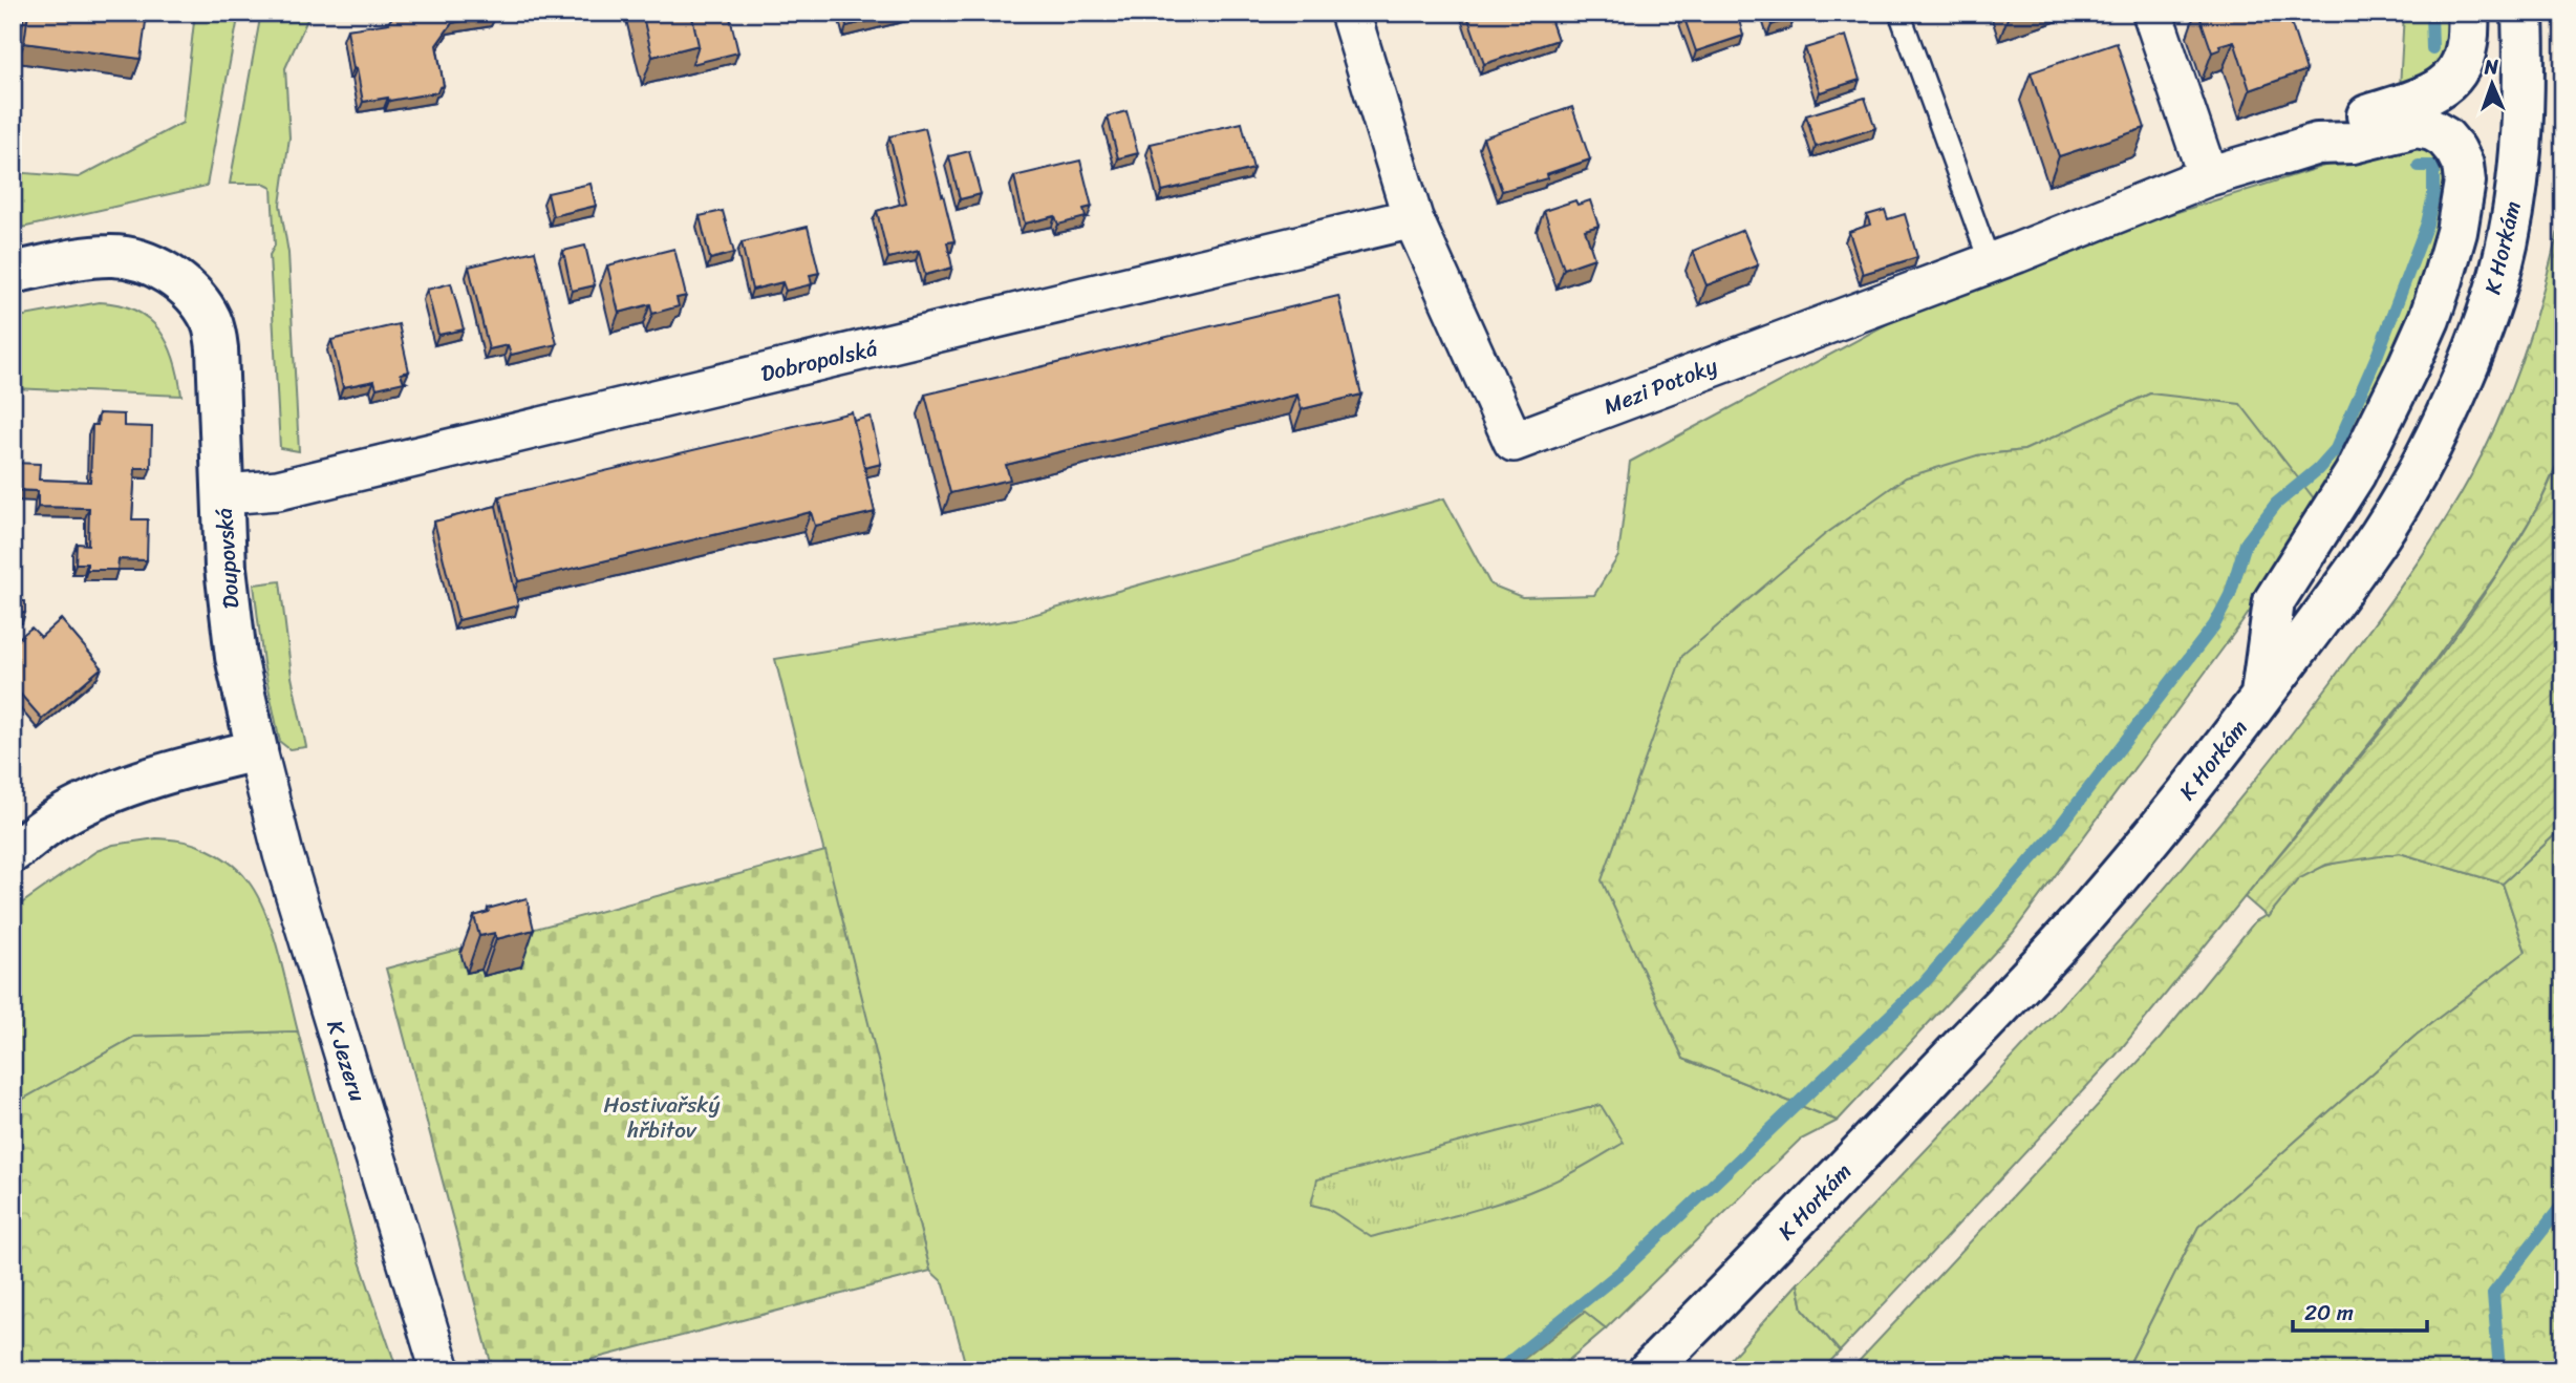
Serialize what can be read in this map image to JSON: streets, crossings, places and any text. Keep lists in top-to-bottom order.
{
  "streets": {
    "main road": ["K Horkám", "Doupovská"],
    "street": ["Dobropolská", "Mezi Potoky", "K Jezeru"]
  },
  "crossings": [
    ["Dobropolská", "Mezi Potoky"],
    ["Dobropolská", "Doupovská"],
    ["Doupovská", "K Jezeru"]
  ],
  "parks": ["Hostivařský hřbitov"],
  "scale_bar": "20 m",
  "north": "top"
}
